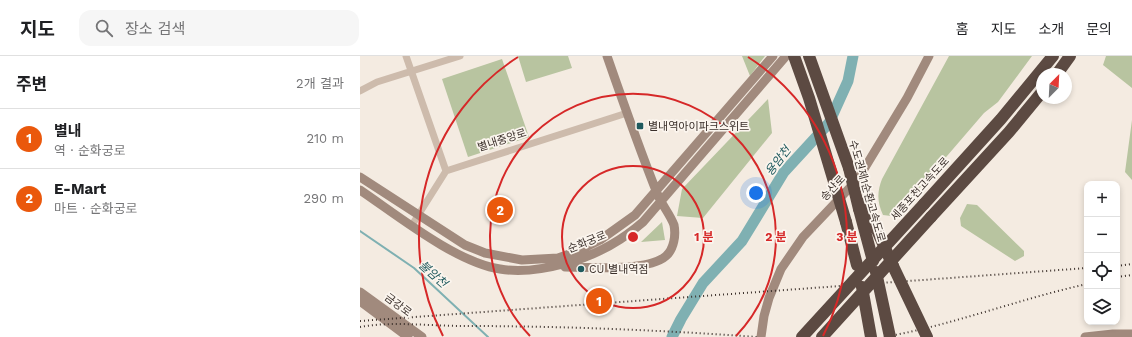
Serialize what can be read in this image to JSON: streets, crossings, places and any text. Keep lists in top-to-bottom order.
{
  "streets": {
    "highway": ["세종포천고속도로", "수도권제1순환고속도로"],
    "street": [
      "별내중앙로",
      "송산로",
      "순화궁로",
      "금강로"
    ]
  },
  "water": ["용암천", "불암천"],
  "places": {
    "transit": ["별내역아이파크스위트"],
    "other": ["CU 별내역점"]
  },
  "north": "top right",
  "page": {
    "header": "지도",
    "search": "장소 검색",
    "nav": [
      "홈",
      "지도",
      "소개",
      "문의"
    ],
    "heading": ["주변", "2개 결과"],
    "list": [
      {
        "mark": "1",
        "name": "별내",
        "note": "역 · 순화궁로",
        "value": "210 m"
      },
      {
        "mark": "2",
        "name": "E-Mart",
        "note": "마트 · 순화궁로",
        "value": "290 m"
      }
    ],
    "map_buttons": ["+", "−"],
    "pins": ["2", "1"]
  },
  "rings": ["1 분", "2 분", "3 분"]
}
